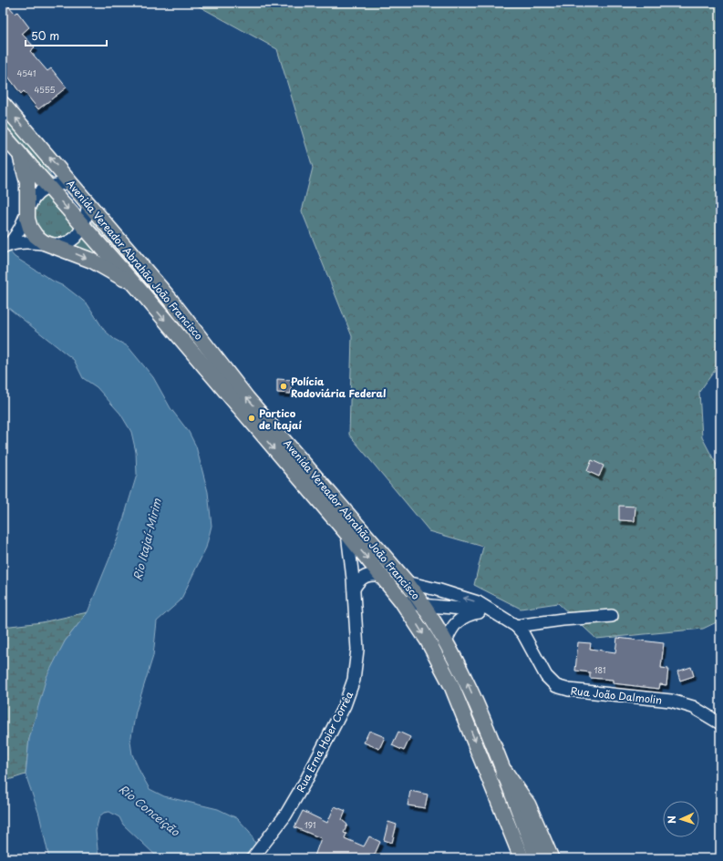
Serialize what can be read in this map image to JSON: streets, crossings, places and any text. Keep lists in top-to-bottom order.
{
  "streets": {
    "main road": ["Avenida Vereador Abrahão João Francisco"],
    "street": ["Rua João Dalmolin", "Rua Erna Hoier Corrêa"]
  },
  "crossings": [
    ["Avenida Vereador Abrahão João Francisco", "Rua João Dalmolin"],
    ["Avenida Vereador Abrahão João Francisco", "Rua Erna Hoier Corrêa"]
  ],
  "water": ["Rio Itajaí-Mirim", "Rio Conceição"],
  "places": ["Polícia Rodoviária Federal", "Portico de Itajaí"],
  "house_numbers": [
    "4541",
    "4555",
    "181",
    "191"
  ],
  "scale_bar": "50 m",
  "north": "left"
}
